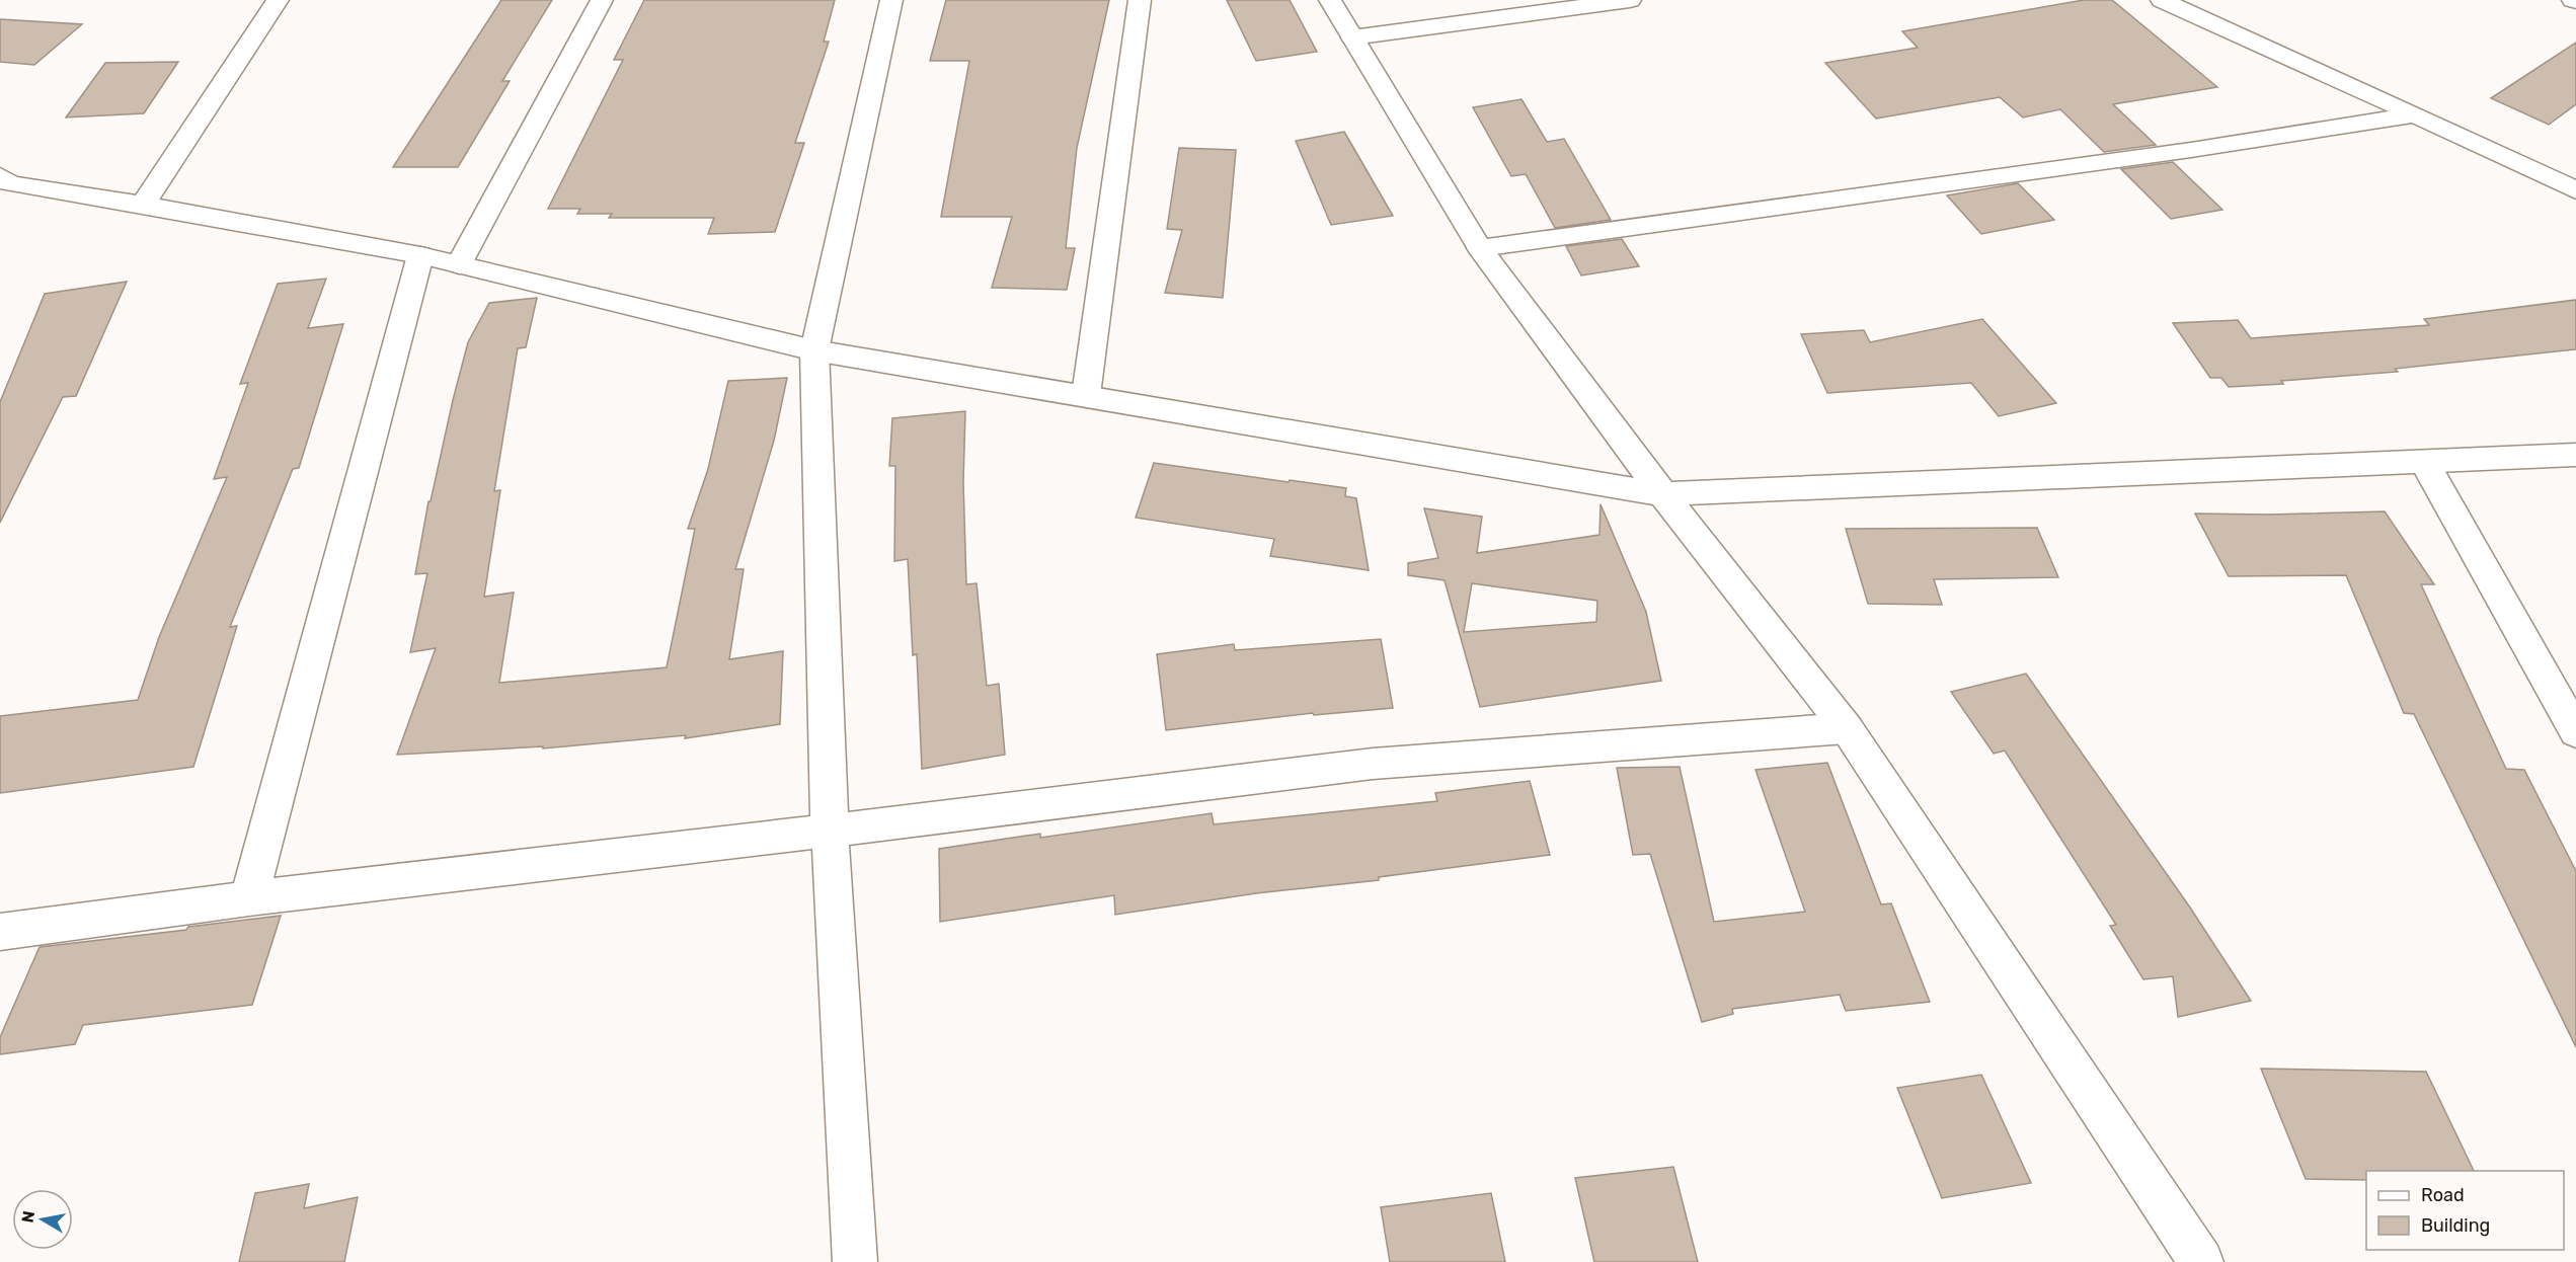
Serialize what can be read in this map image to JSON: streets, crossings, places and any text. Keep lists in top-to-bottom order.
{
  "legend": ["Road", "Building"],
  "north": "left"
}
